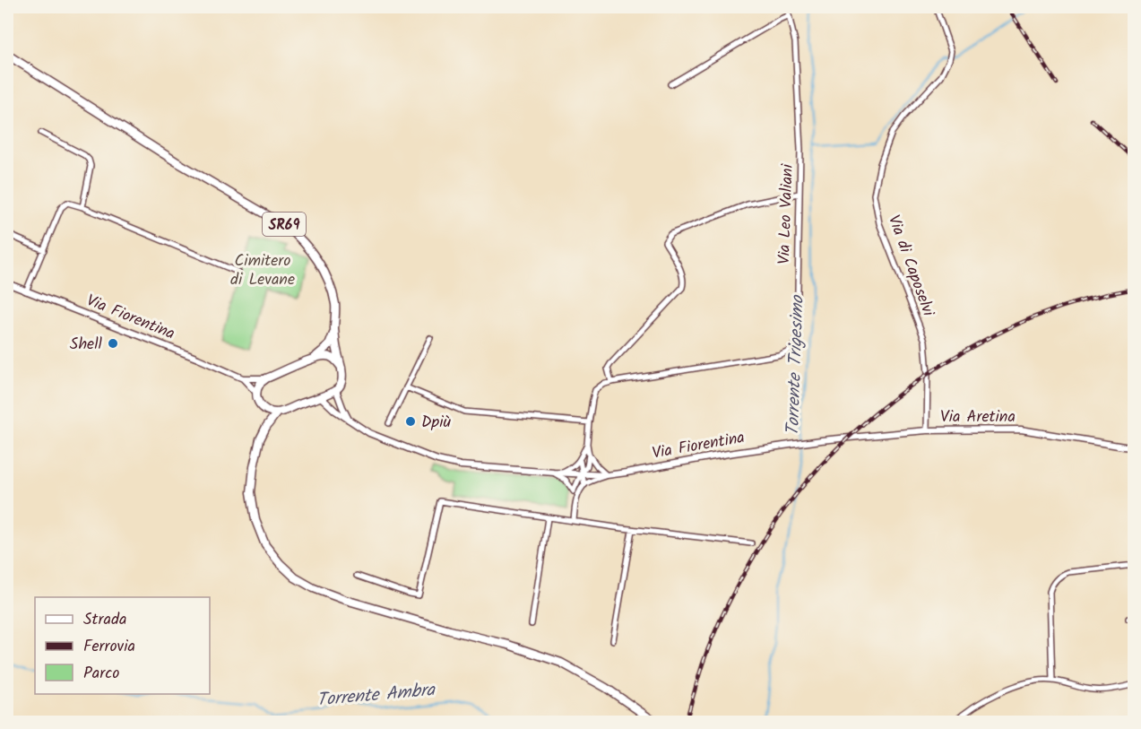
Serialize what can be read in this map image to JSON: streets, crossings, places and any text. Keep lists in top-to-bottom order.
{
  "streets": {
    "main road": ["SR69", "Via Fiorentina"],
    "street": ["Via Leo Valiani", "Via di Caposelvi", "Via Aretina"]
  },
  "crossings": [
    ["Via di Caposelvi", "Via Aretina"],
    ["Via Fiorentina", "Via Aretina"]
  ],
  "water": ["Torrente Trigesimo", "Torrente Ambra"],
  "parks": ["Cimitero di Levane"],
  "places": ["Shell", "Dpiù"],
  "legend": ["Strada", "Ferrovia", "Parco"]
}
